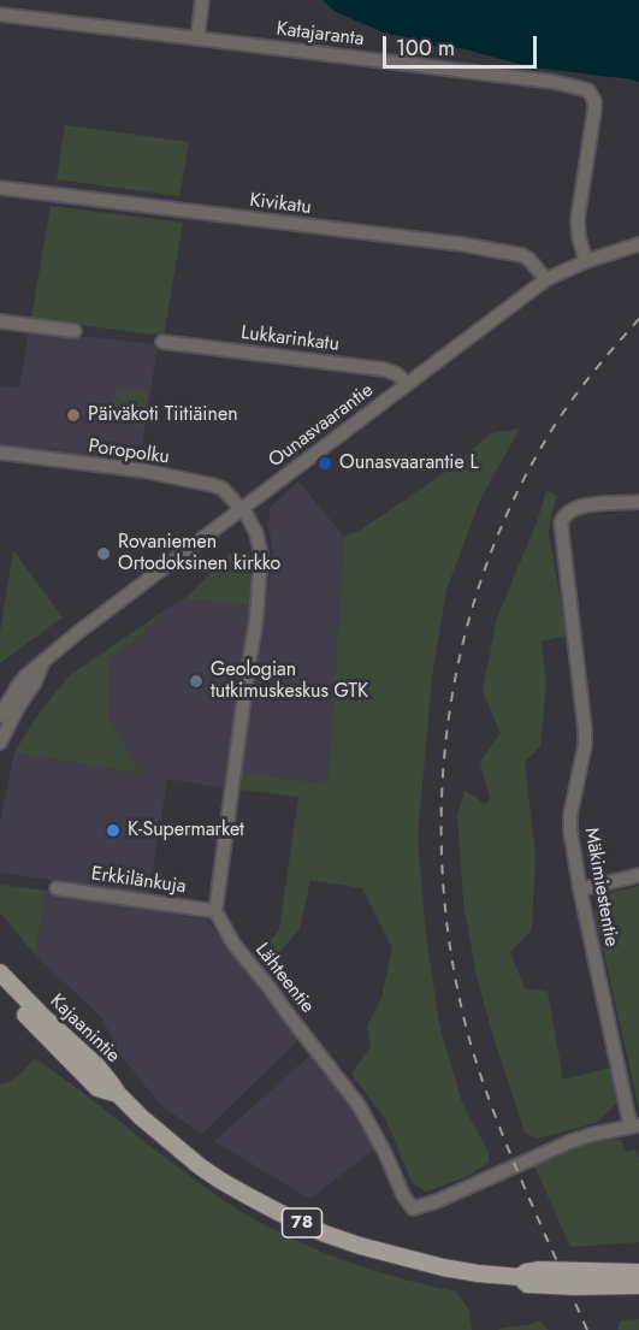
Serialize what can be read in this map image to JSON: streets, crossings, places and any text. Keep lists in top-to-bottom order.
{
  "streets": {
    "main road": ["Kajaanintie", "78"],
    "street": [
      "Katajaranta",
      "Kivikatu",
      "Lukkarinkatu",
      "Ounasvaarantie",
      "Poropolku",
      "Erkkilänkuja",
      "Mäkimiestentie",
      "Lähteentie"
    ]
  },
  "crossings": [
    ["Katajaranta", "Ounasvaarantie"],
    ["Kivikatu", "Ounasvaarantie"],
    ["Lukkarinkatu", "Ounasvaarantie"],
    ["Ounasvaarantie", "Poropolku"],
    ["Erkkilänkuja", "Lähteentie"],
    ["Mäkimiestentie", "Lähteentie"],
    ["Kajaanintie", "78"]
  ],
  "places": [
    "Päiväkoti Tiitiäinen",
    "Ounasvaarantie L",
    "Rovaniemen Ortodoksinen kirkko",
    "Geologian tutkimuskeskus GTK",
    "K-Supermarket"
  ],
  "scale_bar": "100 m"
}
